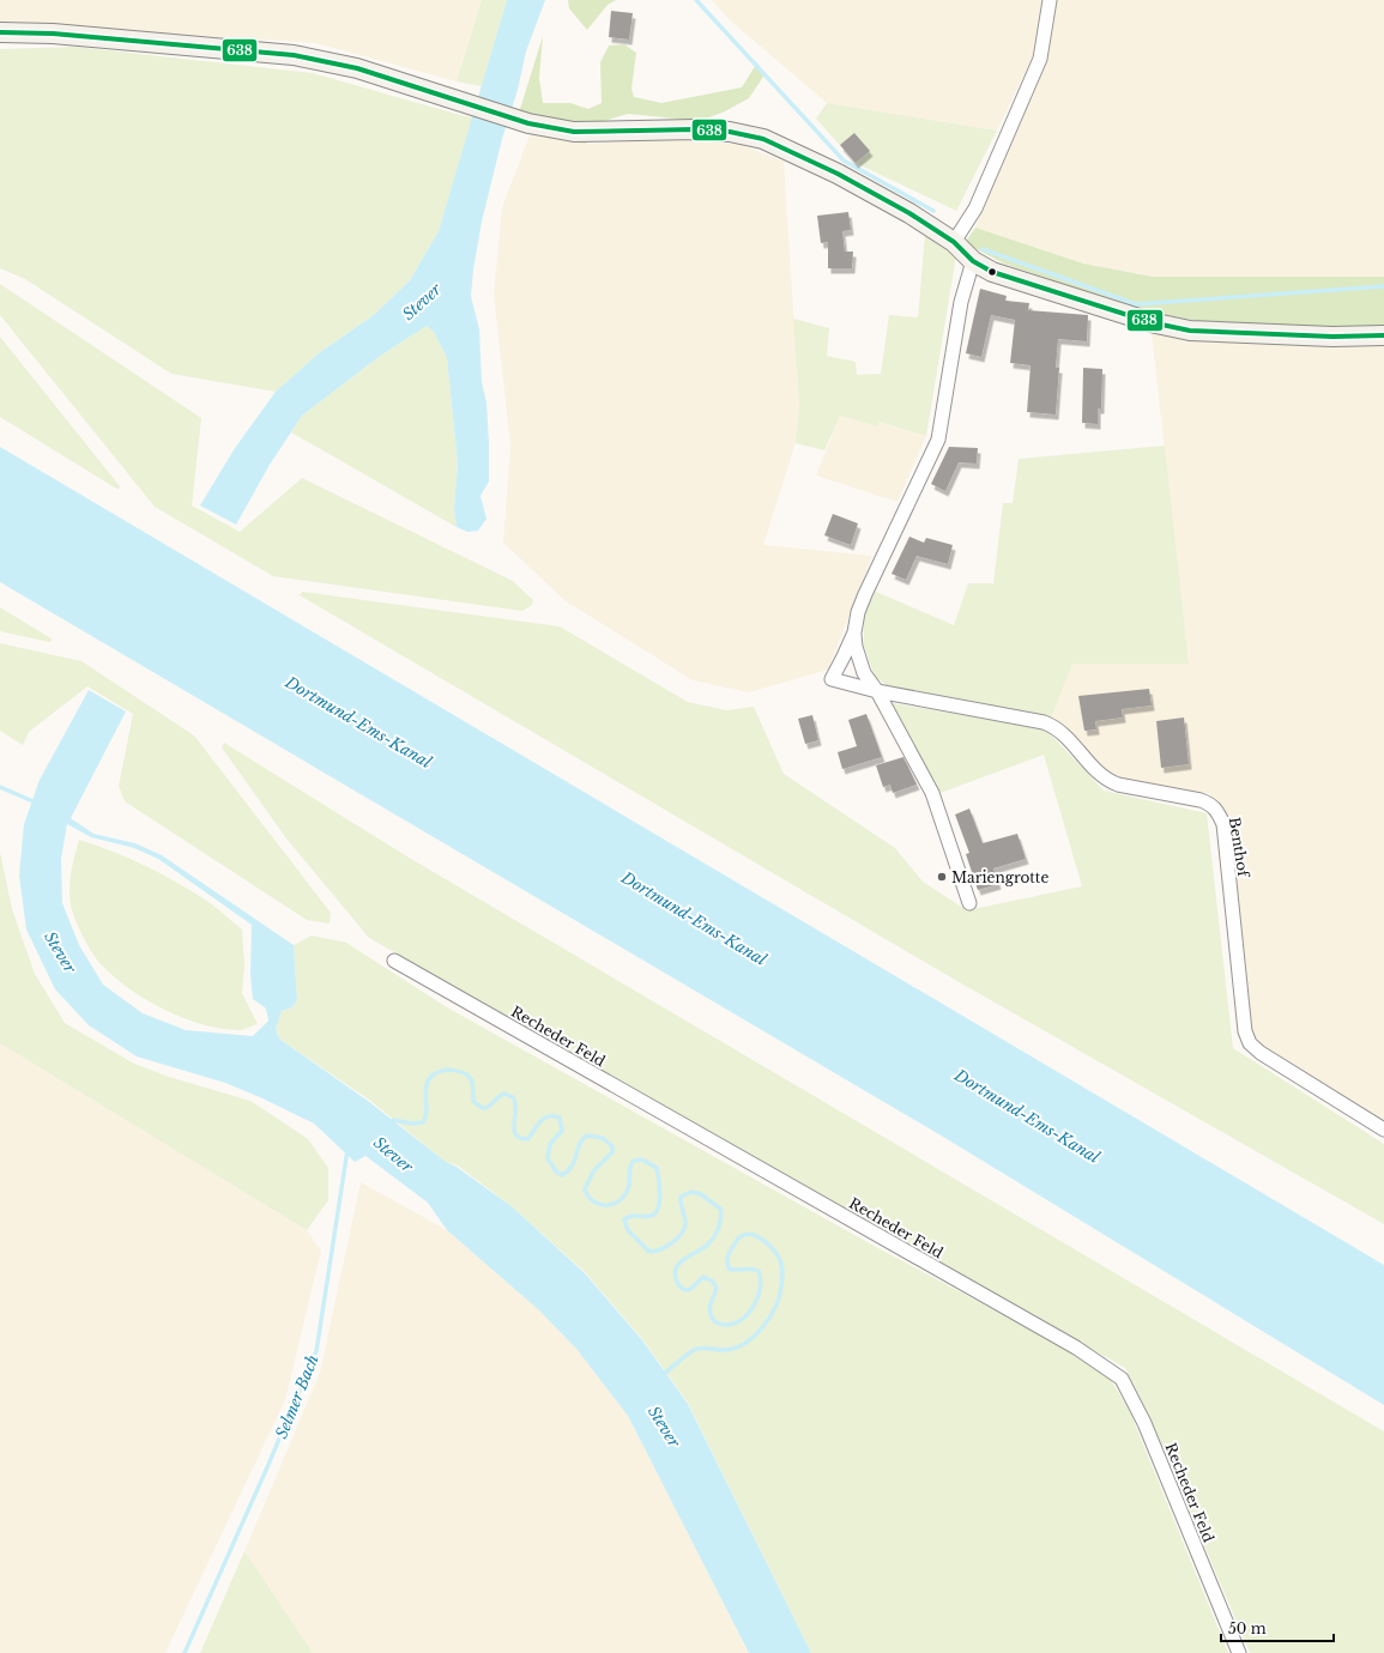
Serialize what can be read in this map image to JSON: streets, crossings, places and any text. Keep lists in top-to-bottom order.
{
  "streets": {
    "street": ["Benthof", "Recheder Feld"]
  },
  "water": ["Stever", "Dortmund-Ems-Kanal", "Selmer Bach"],
  "places": ["Mariengrotte"],
  "lines": ["transit line 638"],
  "scale_bar": "50 m"
}
